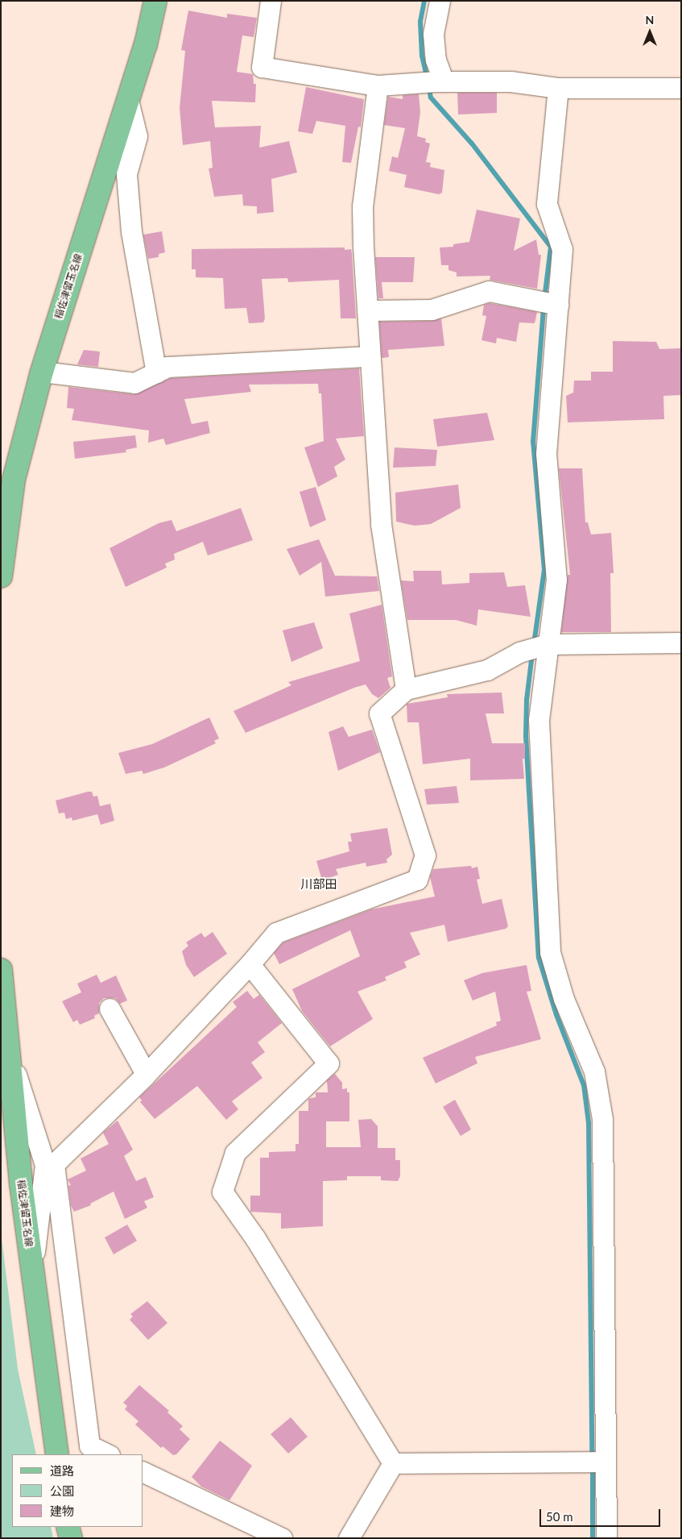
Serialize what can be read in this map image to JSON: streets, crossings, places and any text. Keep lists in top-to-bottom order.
{
  "streets": {
    "main road": ["稲佐津留玉名線"]
  },
  "districts": ["川部田"],
  "legend": ["道路", "公園", "建物"],
  "scale_bar": "50 m",
  "north": "top"
}
